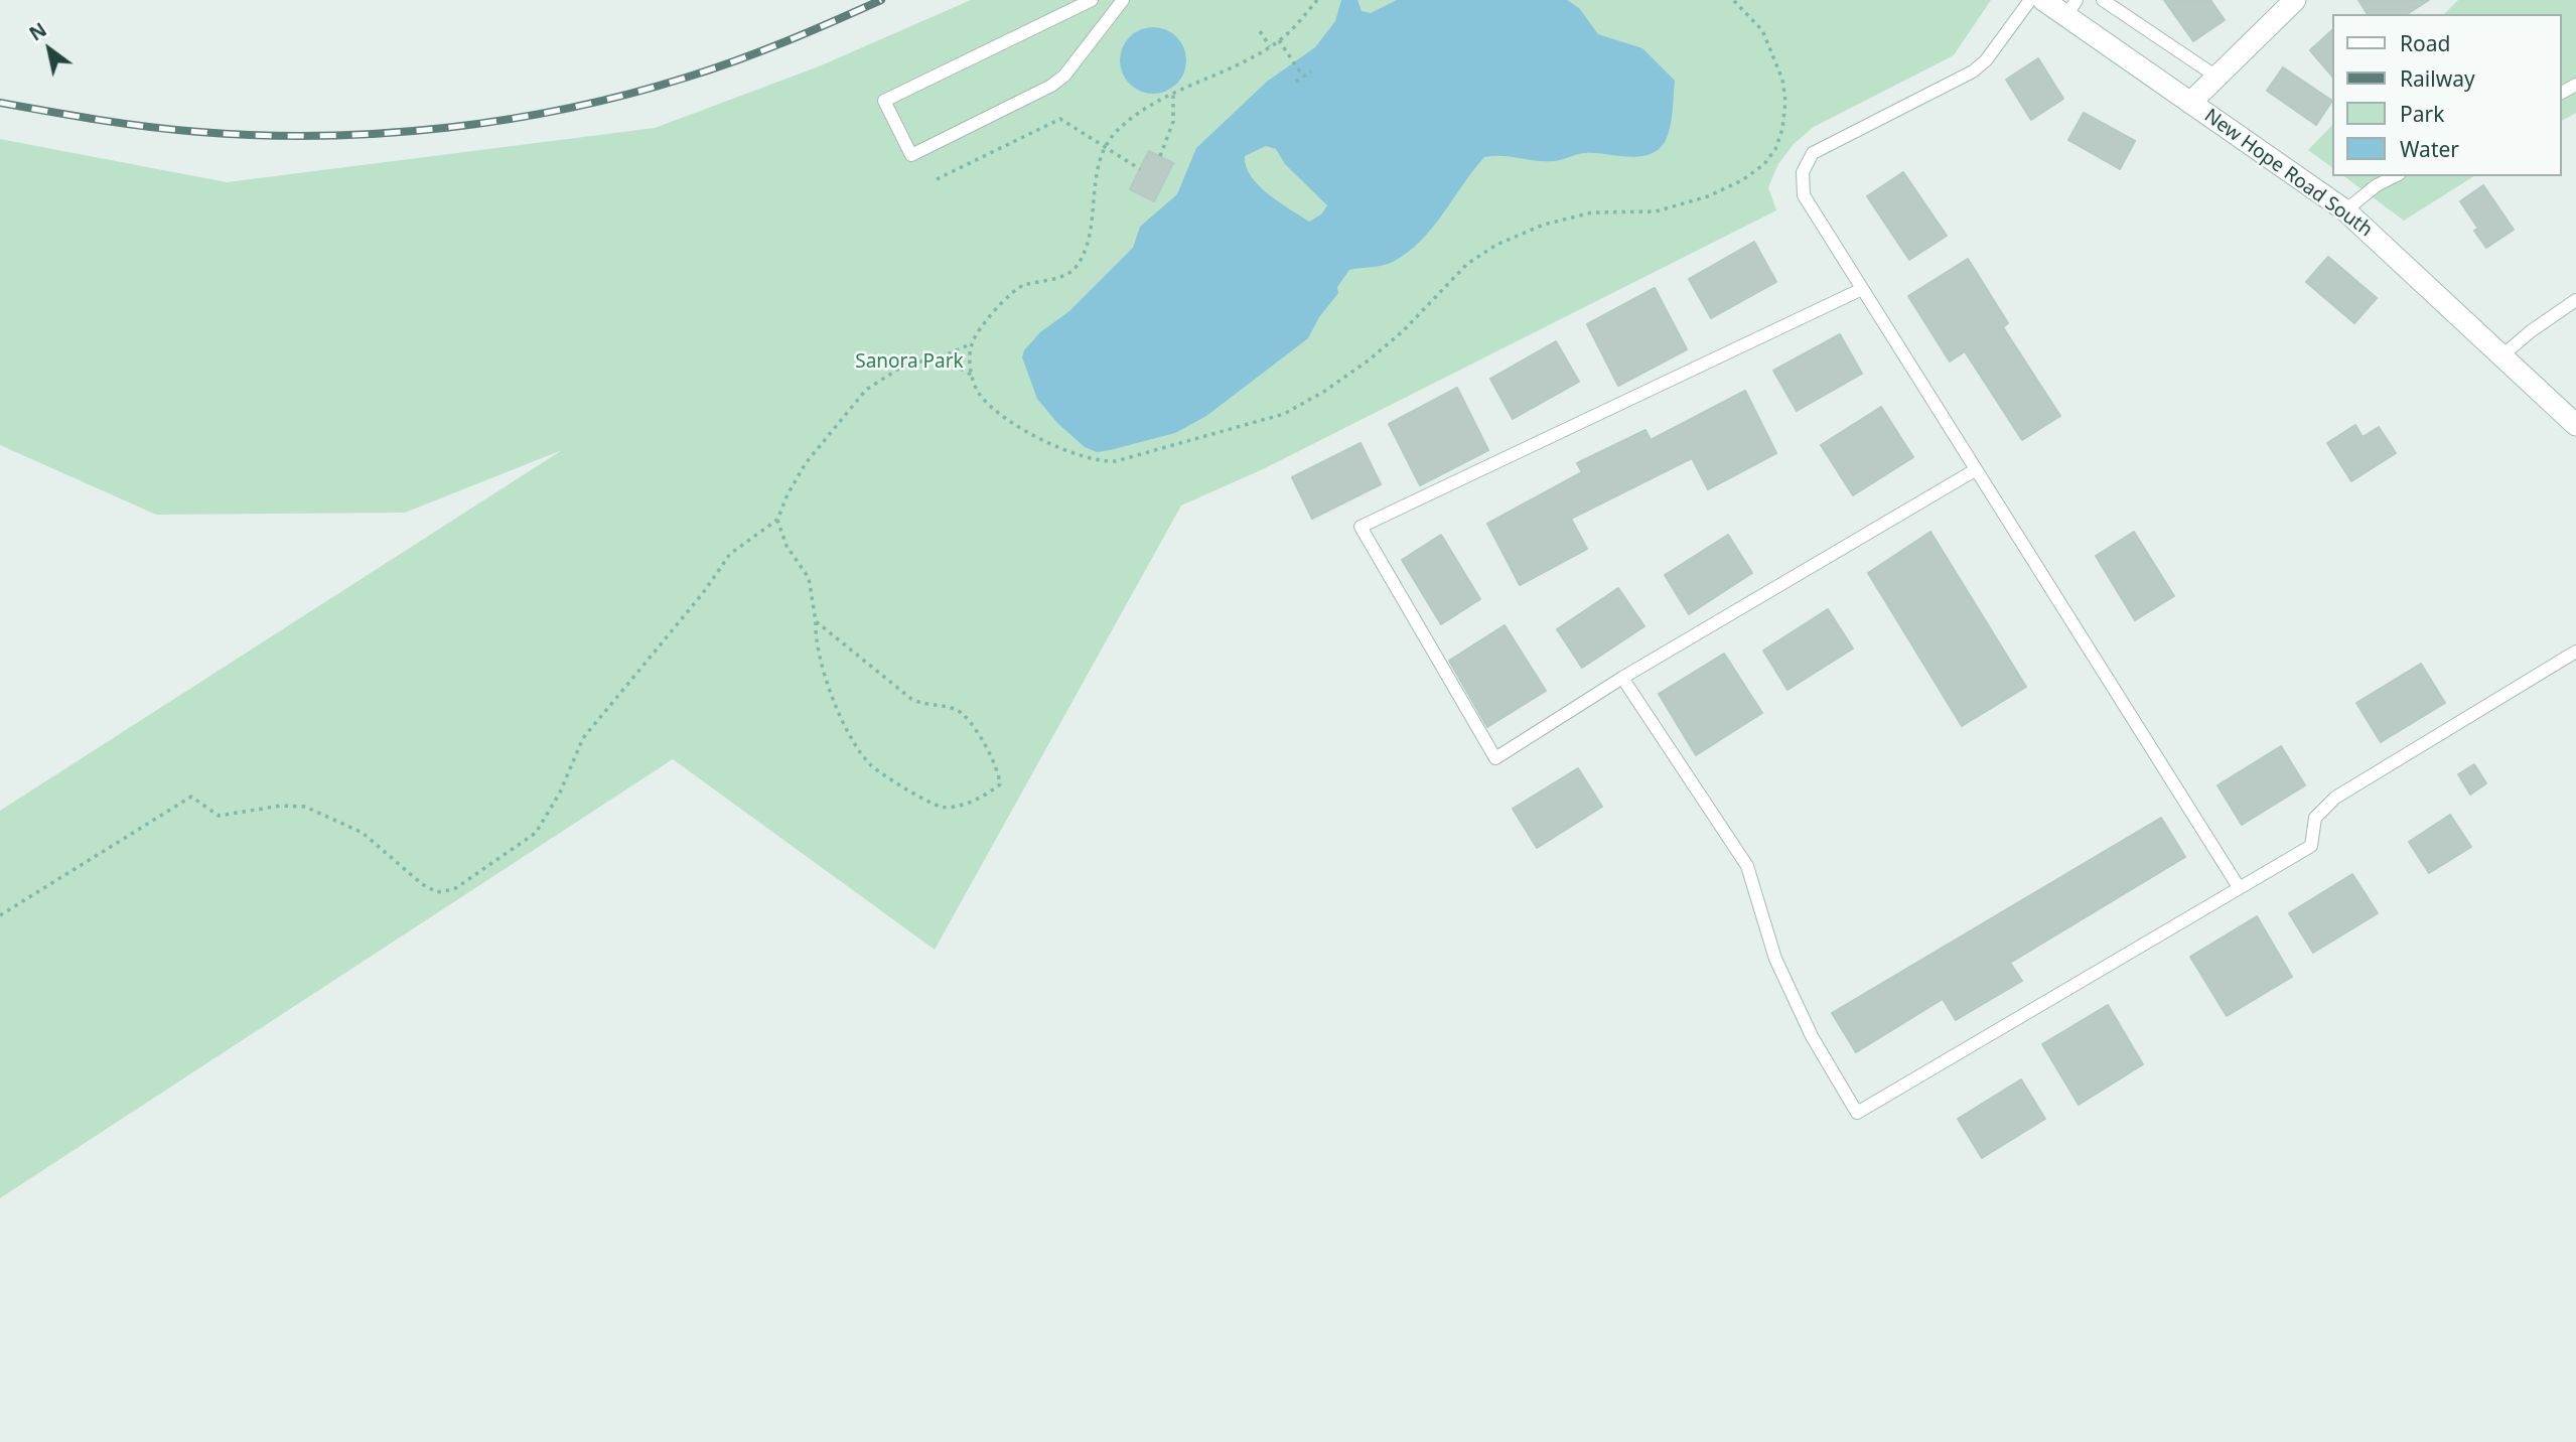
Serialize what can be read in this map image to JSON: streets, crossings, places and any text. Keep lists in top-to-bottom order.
{
  "streets": {
    "street": ["New Hope Road South"]
  },
  "parks": ["Sanora Park"],
  "legend": [
    "Road",
    "Railway",
    "Park",
    "Water"
  ],
  "north": "top left"
}
